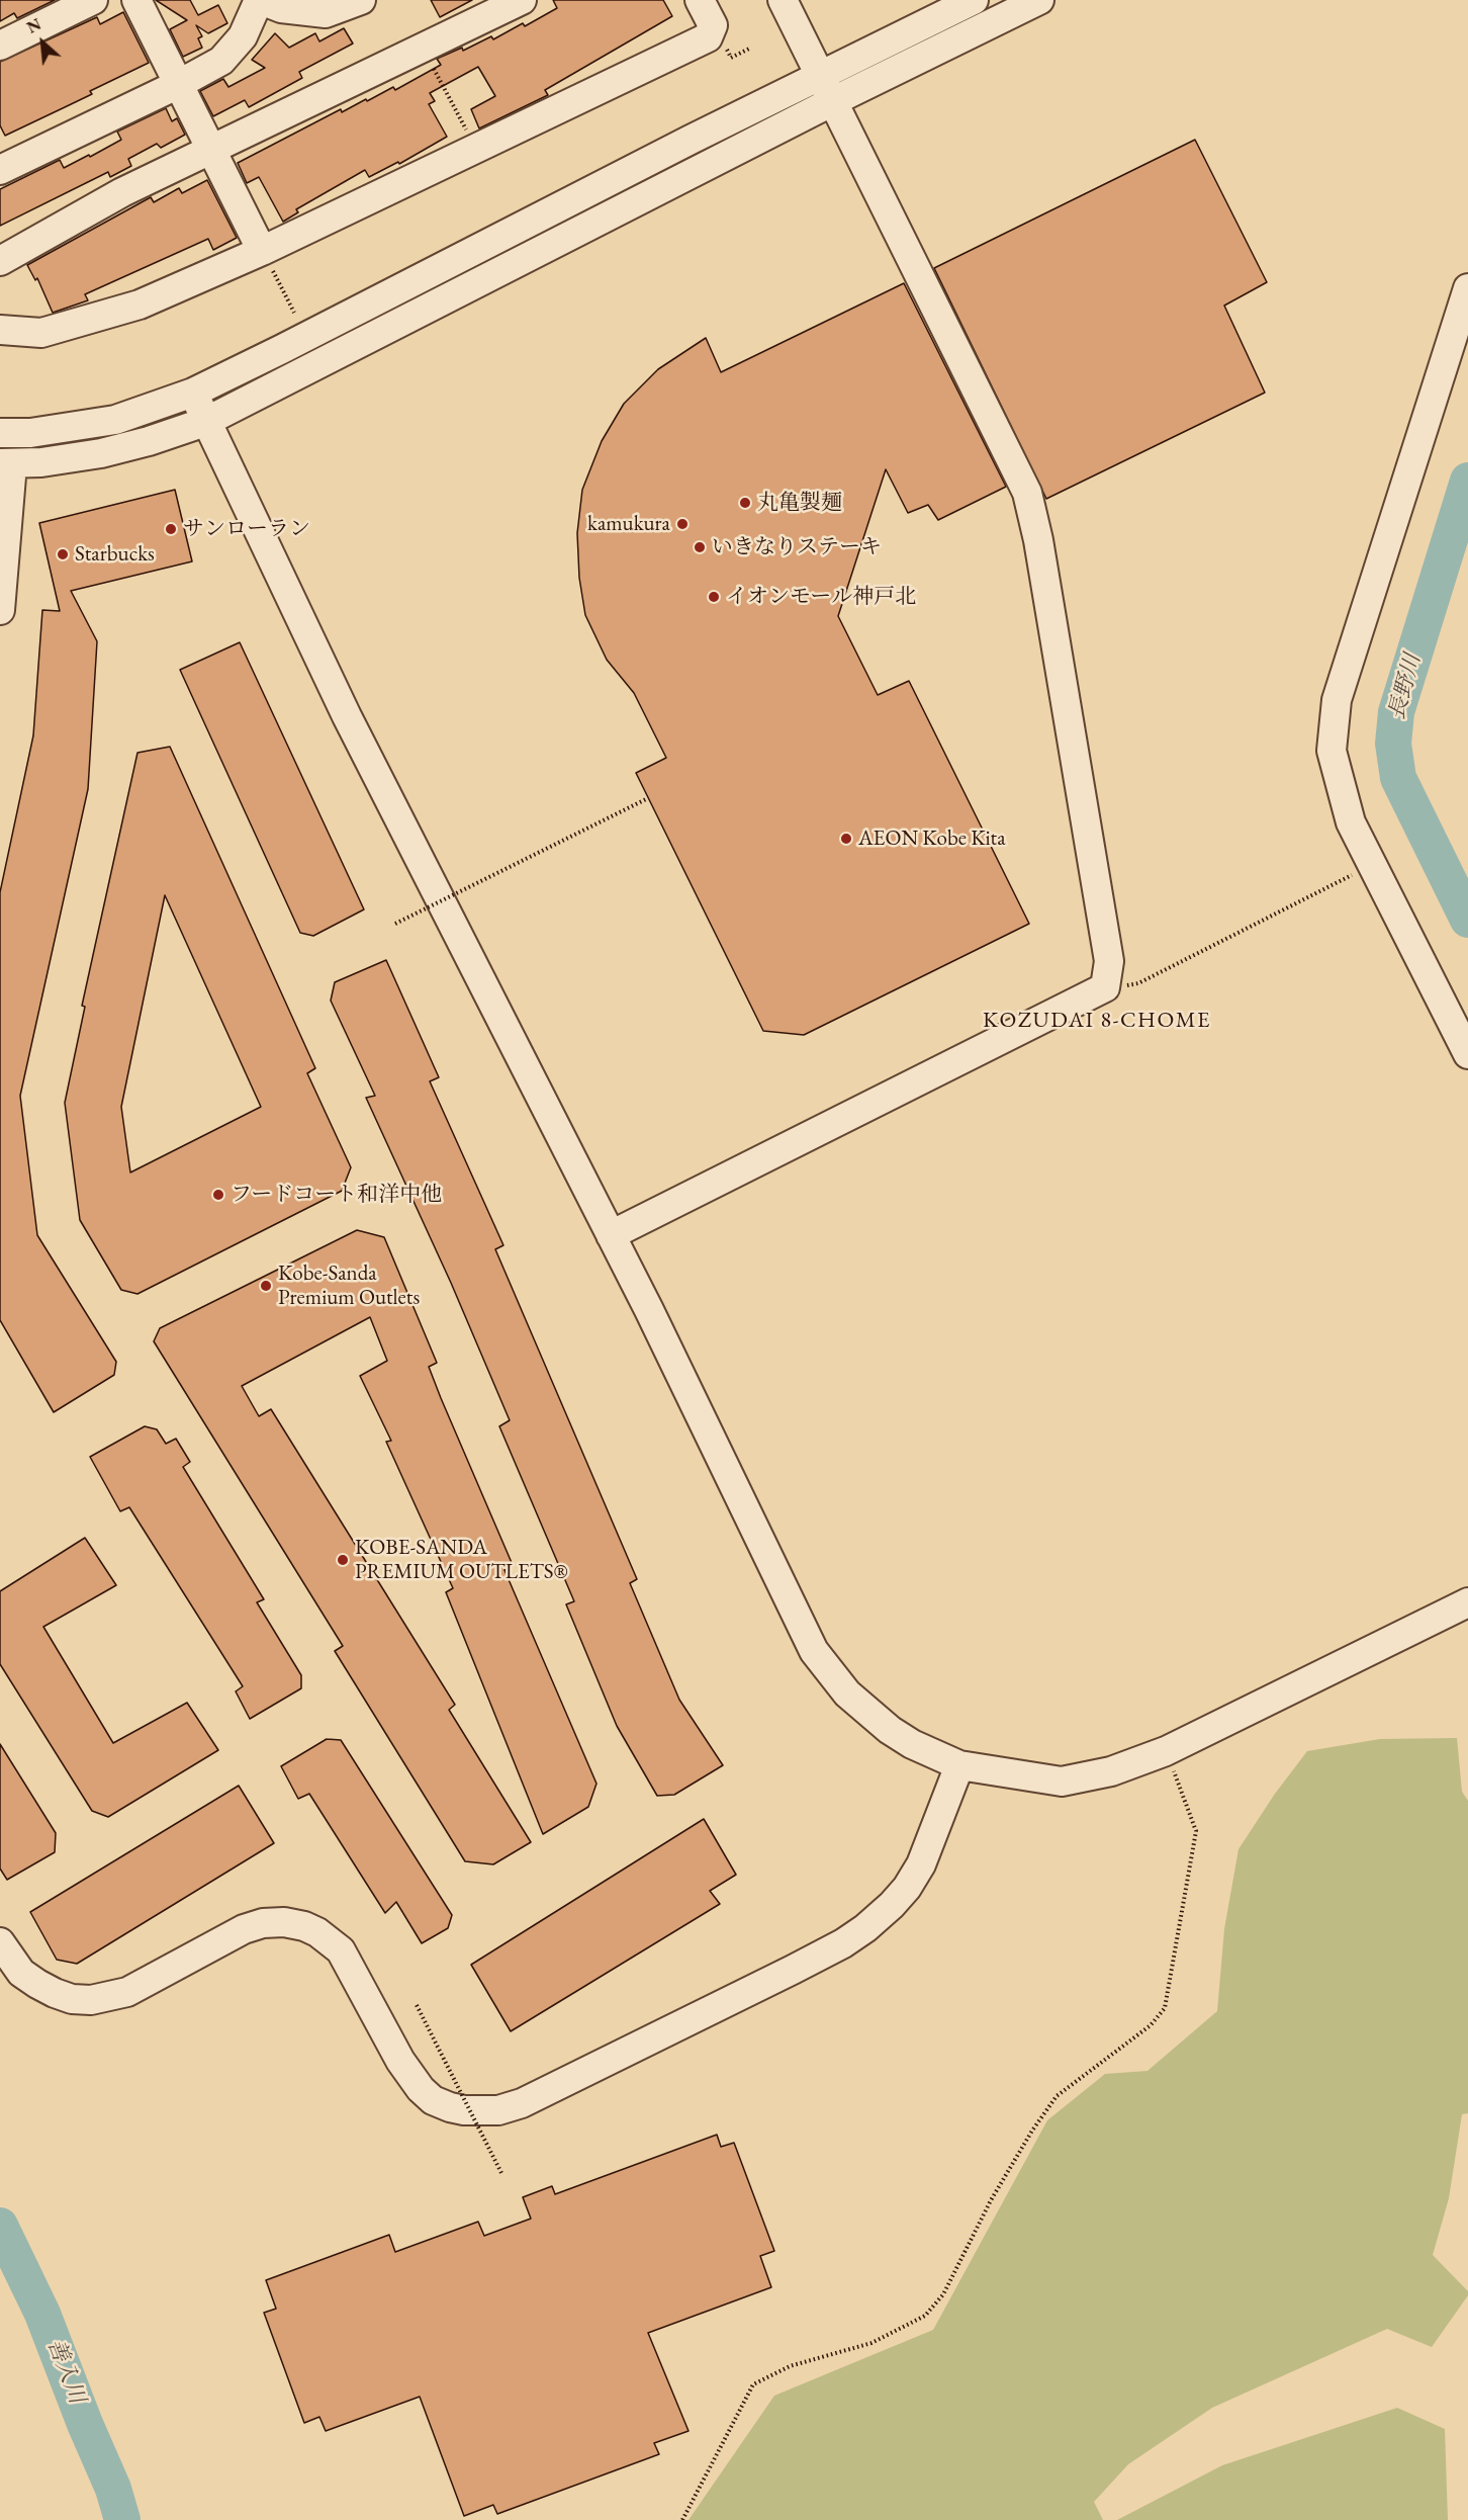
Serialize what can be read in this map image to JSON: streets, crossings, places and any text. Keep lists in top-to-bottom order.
{
  "districts": ["KOZUDAI 8-CHOME"],
  "water": ["長野川", "善入川"],
  "places": [
    "丸亀製麺",
    "kamukura",
    "サンローラン",
    "いきなりステーキ",
    "Starbucks",
    "イオンモール神戸北",
    "AEON Kobe Kita",
    "フードコート和洋中他",
    "Kobe-Sanda Premium Outlets",
    "KOBE-SANDA PREMIUM OUTLETS®"
  ],
  "north": "top left"
}
